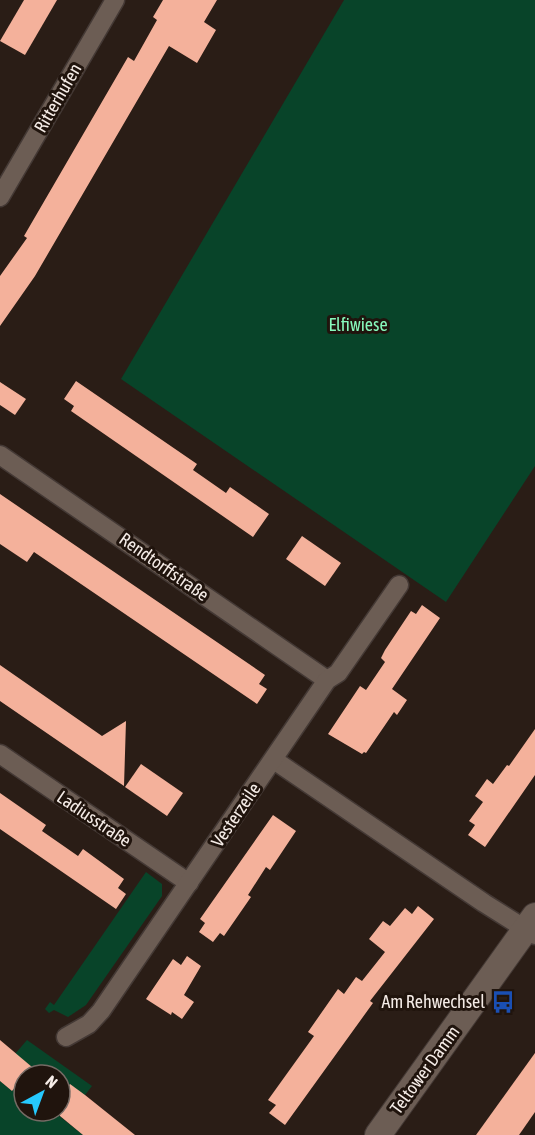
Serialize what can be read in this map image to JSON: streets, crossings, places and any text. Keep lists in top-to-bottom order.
{
  "streets": {
    "main road": ["Teltower Damm"],
    "street": [
      "Ritterhufen",
      "Rendtorffstraße",
      "Vesterzeile",
      "Ladiusstraße"
    ]
  },
  "crossings": [
    ["Rendtorffstraße", "Vesterzeile"],
    ["Vesterzeile", "Ladiusstraße"]
  ],
  "parks": ["Elfiwiese"],
  "places": {
    "bus stop": ["Am Rehwechsel"]
  },
  "north": "top right"
}
